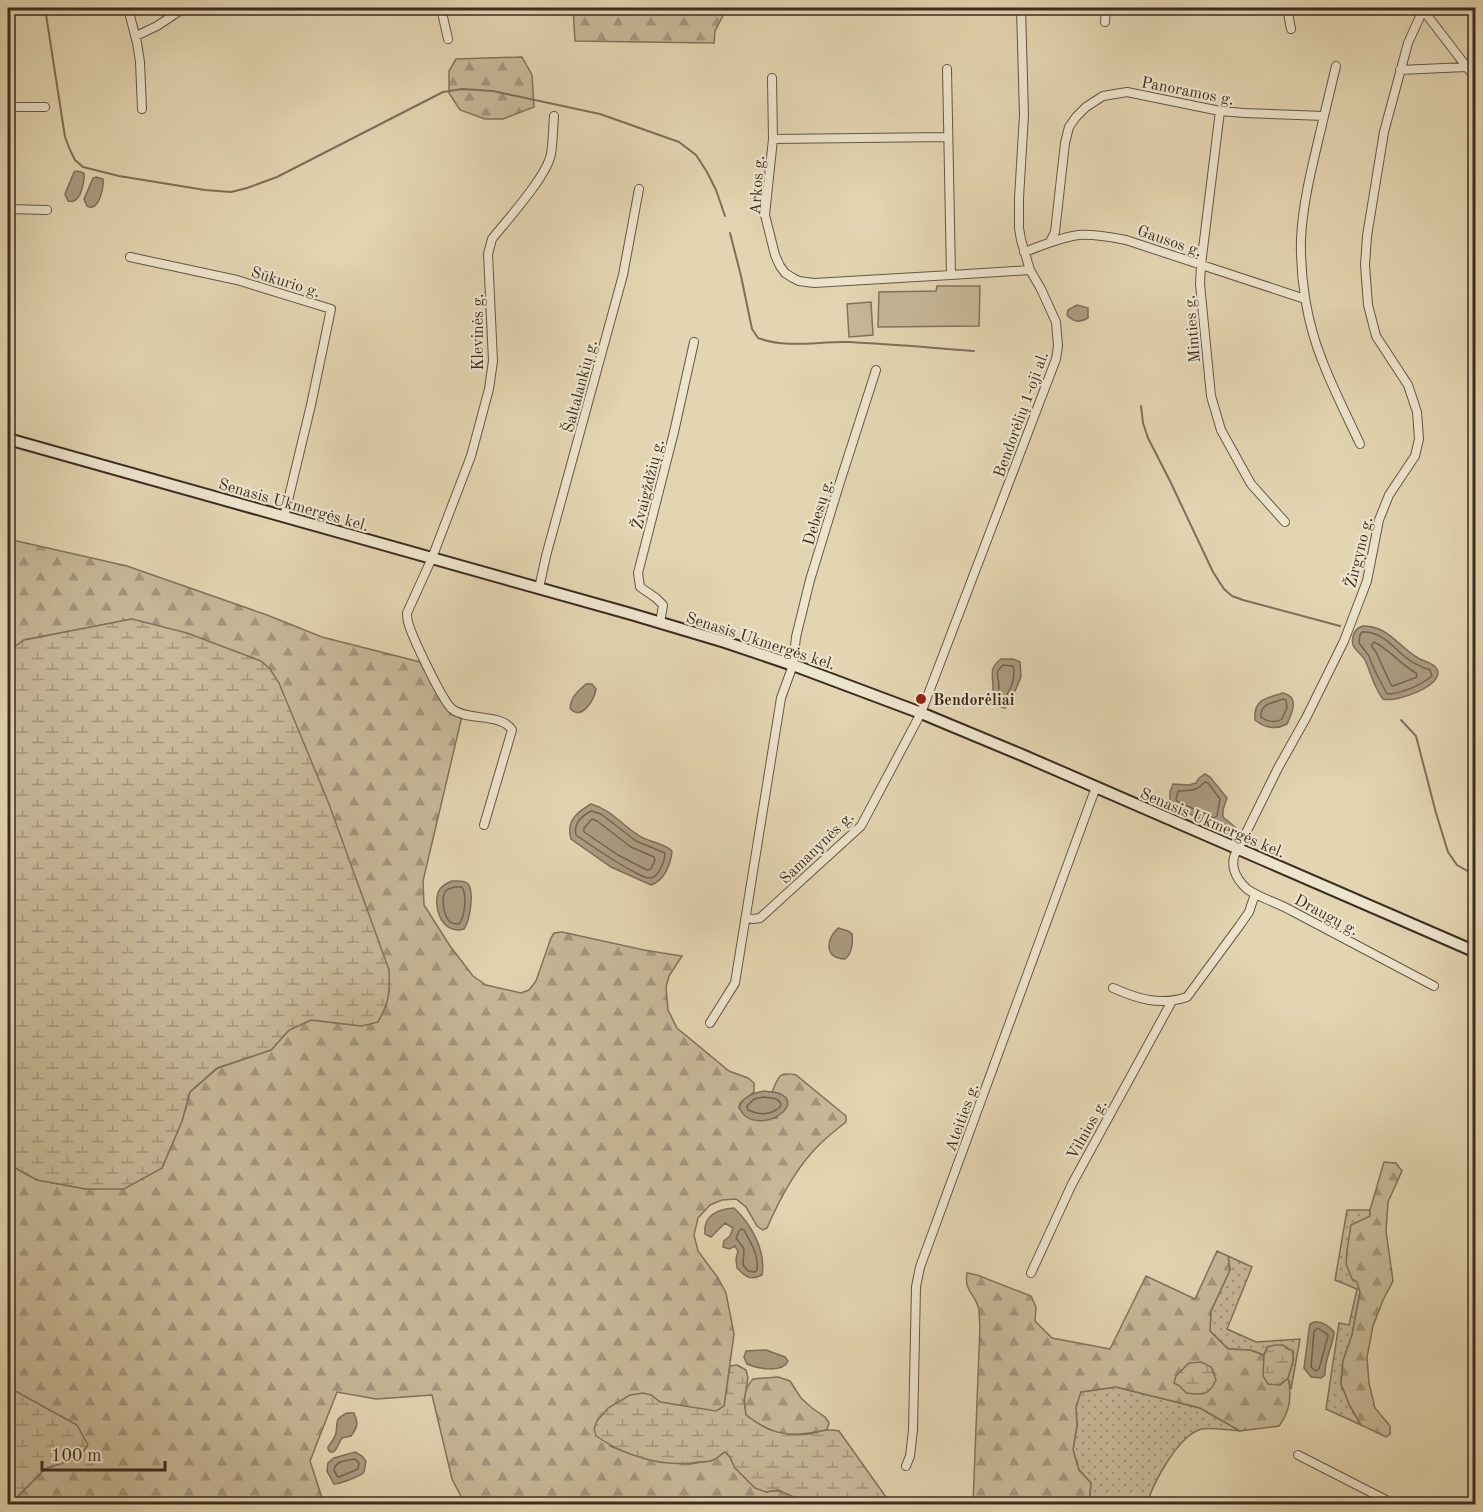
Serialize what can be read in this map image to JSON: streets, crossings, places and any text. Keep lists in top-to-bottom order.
{
  "streets": {
    "main road": ["Senasis Ukmergės kel."],
    "street": [
      "Panoramos g.",
      "Arkos g.",
      "Gausos g.",
      "Sūkurio g.",
      "Minties g.",
      "Klevinės g.",
      "Šaltalankių g.",
      "Bendorėlių 1-oji al.",
      "Žvaigždžių g.",
      "Debesų g.",
      "Žirgyno g.",
      "Samanynės g.",
      "Draugų g.",
      "Ateities g.",
      "Vilnios g."
    ]
  },
  "crossings": [
    ["Panoramos g.", "Gausos g."],
    ["Panoramos g.", "Minties g."],
    ["Arkos g.", "Bendorėlių 1-oji al."],
    ["Gausos g.", "Minties g."],
    ["Gausos g.", "Bendorėlių 1-oji al."],
    ["Sūkurio g.", "Senasis Ukmergės kel."],
    ["Klevinės g.", "Senasis Ukmergės kel."],
    ["Šaltalankių g.", "Senasis Ukmergės kel."],
    ["Bendorėlių 1-oji al.", "Senasis Ukmergės kel."],
    ["Bendorėlių 1-oji al.", "Samanynės g."],
    ["Žvaigždžių g.", "Senasis Ukmergės kel."],
    ["Senasis Ukmergės kel.", "Debesų g."],
    ["Senasis Ukmergės kel.", "Žirgyno g."],
    ["Senasis Ukmergės kel.", "Samanynės g."],
    ["Senasis Ukmergės kel.", "Draugų g."],
    ["Senasis Ukmergės kel.", "Ateities g."],
    ["Debesų g.", "Samanynės g."],
    ["Žirgyno g.", "Draugų g."],
    ["Draugų g.", "Vilnios g."]
  ],
  "places": ["Bendorėliai"],
  "scale_bar": "100 m"
}
